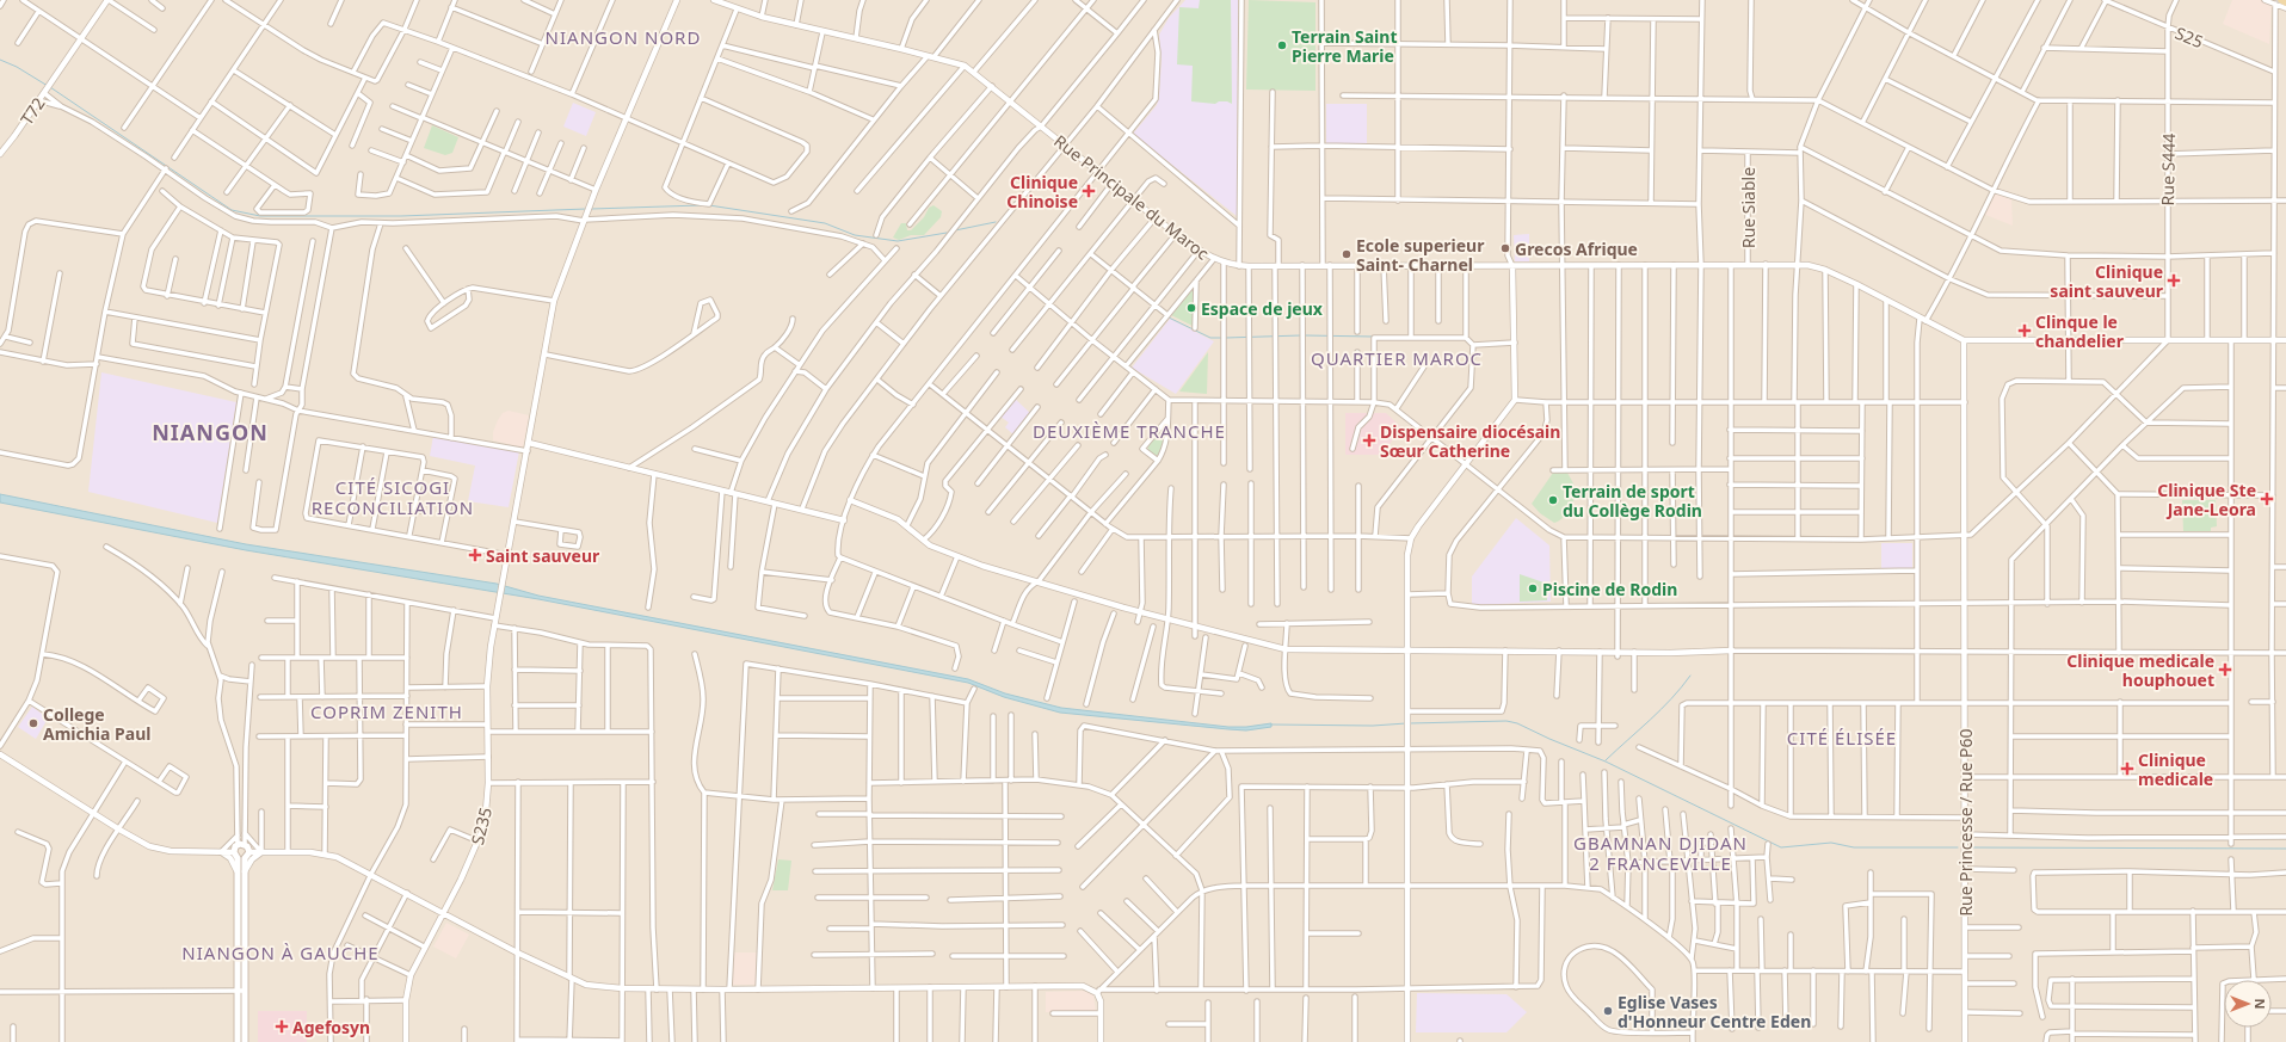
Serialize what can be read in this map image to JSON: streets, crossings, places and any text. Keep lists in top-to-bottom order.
{
  "streets": {
    "street": [
      "S25",
      "T72",
      "Rue S444",
      "Rue Principale du Maroc",
      "Rue Siable",
      "Rue Princesse / Rue P60",
      "S235"
    ]
  },
  "crossings": [
    ["S25", "Rue S444"],
    ["Rue Principale du Maroc", "Rue Siable"],
    ["Rue Principale du Maroc", "Rue Princesse / Rue P60"]
  ],
  "districts": [
    "NIANGON NORD",
    "QUARTIER MAROC",
    "DEUXIÈME TRANCHE",
    "NIANGON",
    "CITÉ SICOGI RECONCILIATION",
    "COPRIM ZENITH",
    "CITÉ ÉLISÉE",
    "GBAMNAN DJIDAN 2 FRANCEVILLE",
    "NIANGON À GAUCHE"
  ],
  "places": {
    "other": [
      "Terrain Saint Pierre Marie",
      "Grecos Afrique",
      "Ecole superieur Saint- Charnel",
      "Espace de jeux",
      "Terrain de sport du Collège Rodin",
      "Piscine de Rodin",
      "College Amichia Paul",
      "Eglise Vases d'Honneur Centre Eden"
    ],
    "health": [
      "Clinique Chinoise",
      "Clinique saint sauveur",
      "Clinque le chandelier",
      "Dispensaire diocésain Sœur Catherine",
      "Clinique Ste Jane-Leora",
      "Saint sauveur",
      "Clinique medicale houphouet",
      "Clinique medicale",
      "Agefosyn"
    ]
  },
  "north": "right"
}
